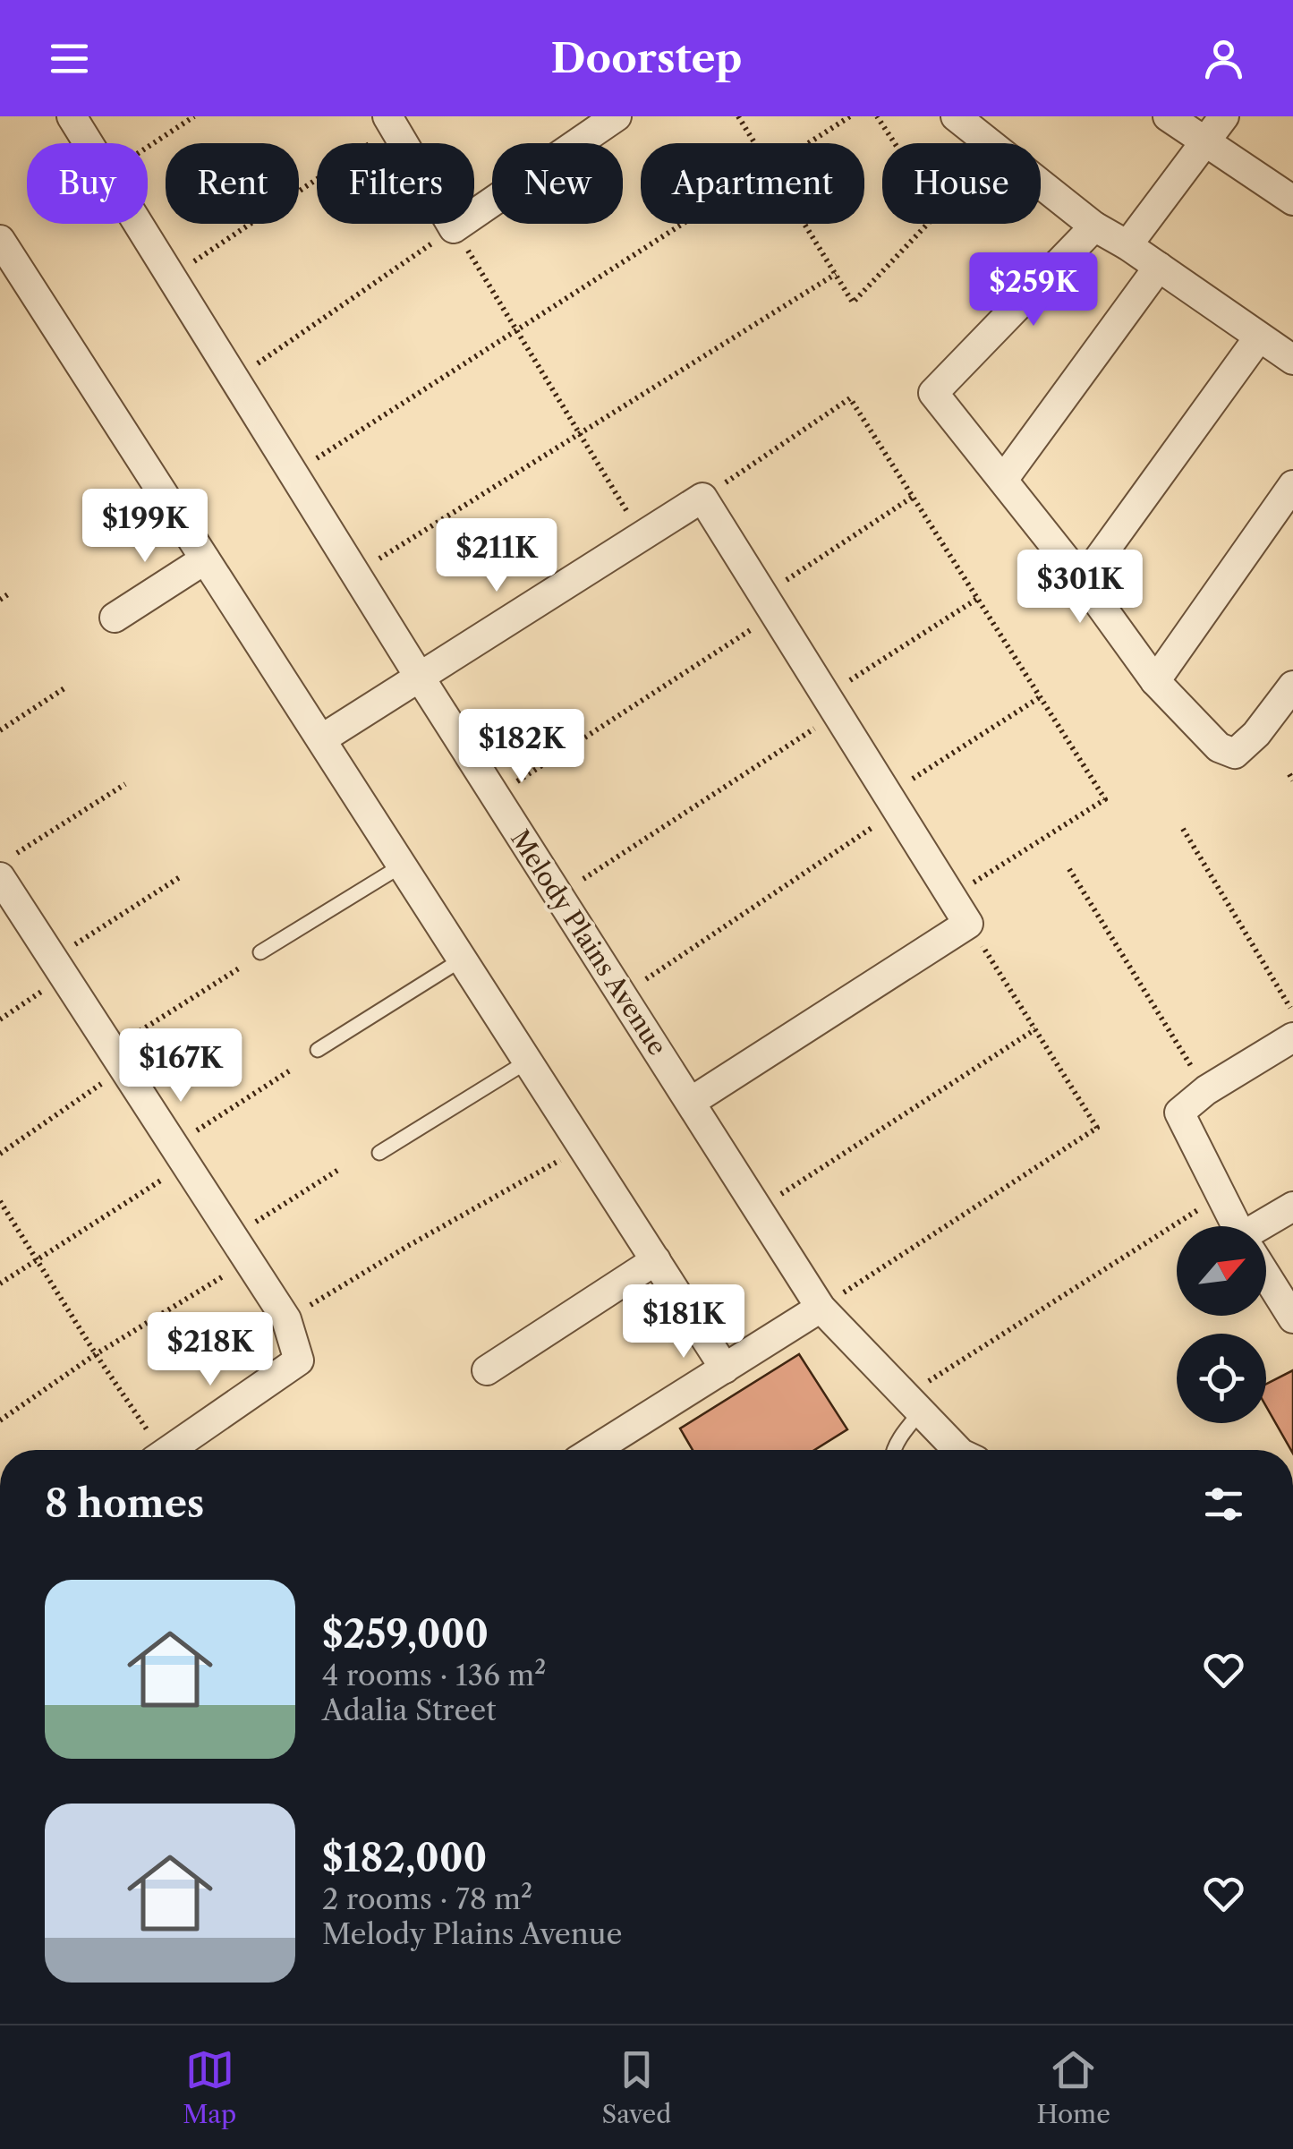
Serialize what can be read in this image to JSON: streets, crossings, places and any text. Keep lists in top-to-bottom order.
{
  "streets": {
    "street": ["Melody Plains Avenue"]
  },
  "north": "top right",
  "page": {
    "header": "Doorstep",
    "chip": [
      "Buy",
      "Rent",
      "Filters",
      "New",
      "Apartment",
      "House"
    ],
    "price": [
      "$259K",
      "$199K",
      "$211K",
      "$301K",
      "$182K",
      "$167K",
      "$181K",
      "$218K"
    ],
    "heading": "8 homes",
    "list": [
      {
        "name": "$259,000",
        "note": "4 rooms · 136 m² · Adalia Street"
      },
      {
        "name": "$182,000",
        "note": "2 rooms · 78 m² · Melody Plains Avenue"
      }
    ],
    "tabs": ["Map", "Saved", "Home"]
  }
}
